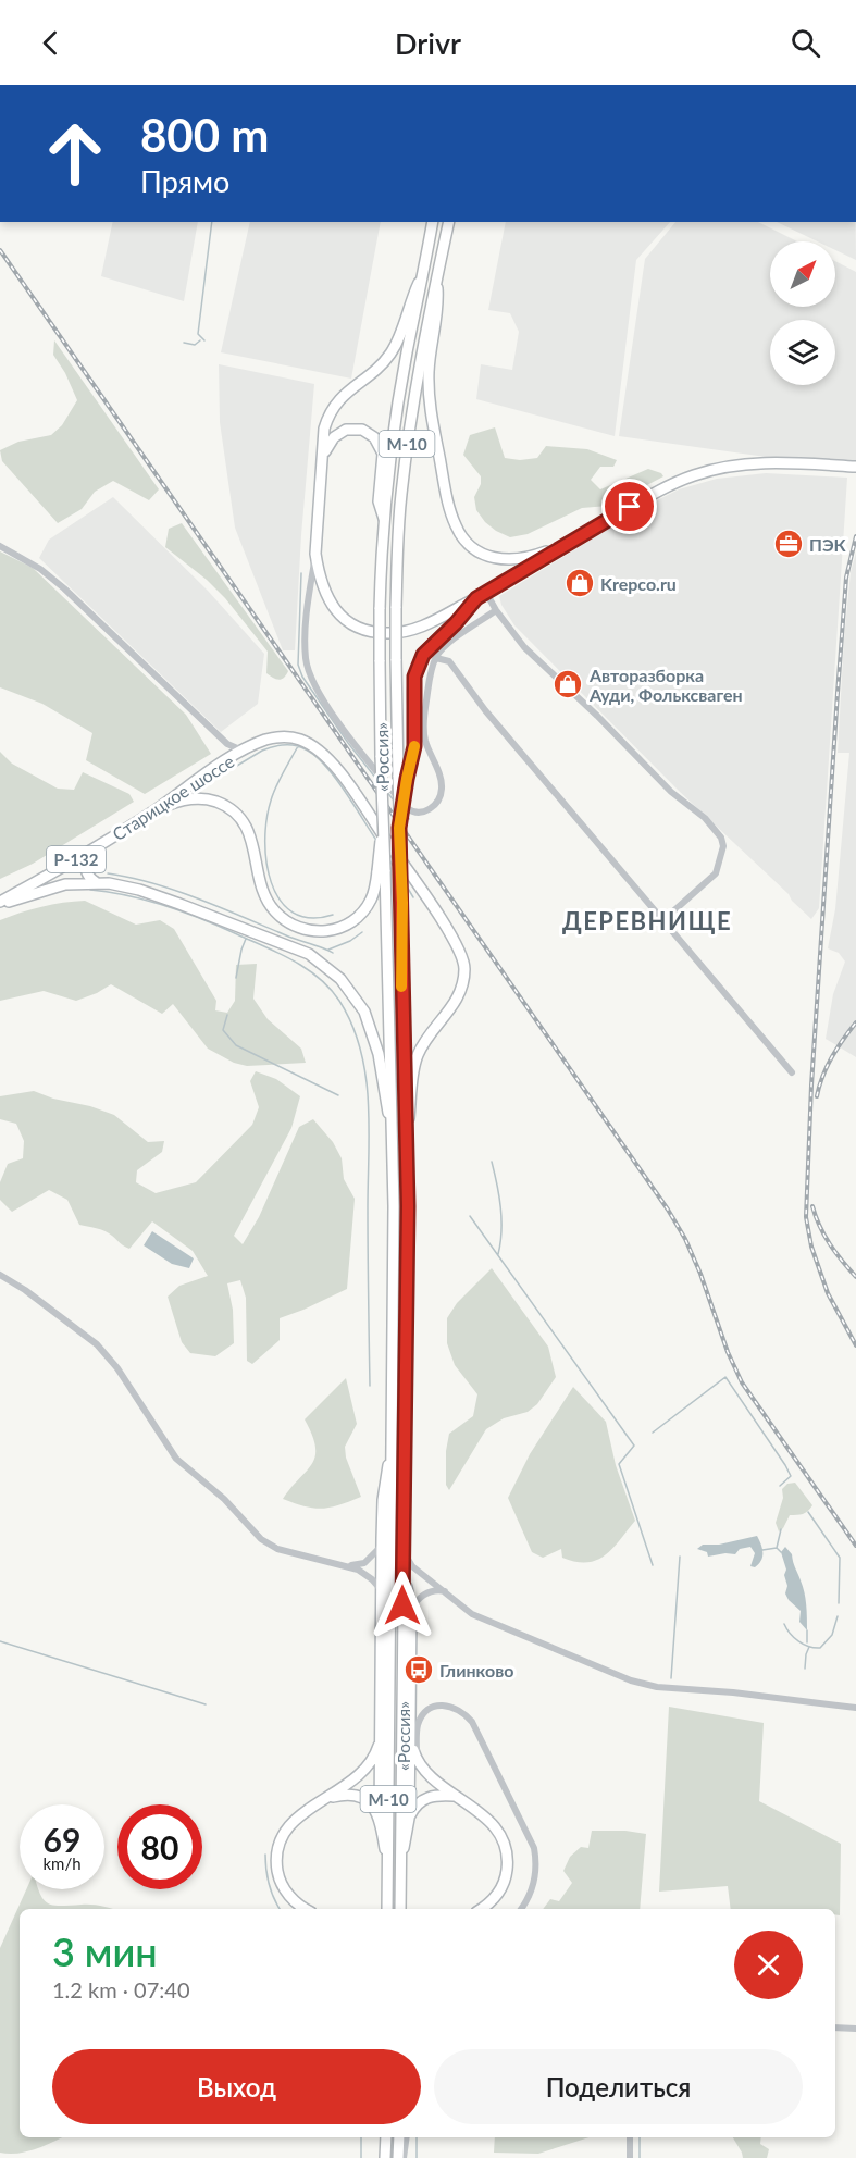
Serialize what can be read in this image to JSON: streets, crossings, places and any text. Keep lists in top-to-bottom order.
{
  "streets": {
    "main road": [
      "М-10",
      "«Россия»",
      "Старицкое шоссе",
      "Р-132"
    ]
  },
  "crossings": [
    ["М-10", "«Россия»"],
    ["«Россия»", "Старицкое шоссе"]
  ],
  "districts": ["ДЕРЕВНИЩЕ"],
  "places": {
    "office": ["ПЭК"],
    "shop": ["Krepco.ru", "Авторазборка Ауди, Фольксваген"],
    "bus stop": ["Глинково"]
  },
  "north": "top right",
  "page": {
    "header": "Drivr",
    "turn": ["800 m", "Прямо"],
    "speed": "69 km/h",
    "limit": "80",
    "heading": ["3 мин", "1.2 km · 07:40"],
    "buttons": ["Выход", "Поделиться"]
  }
}
